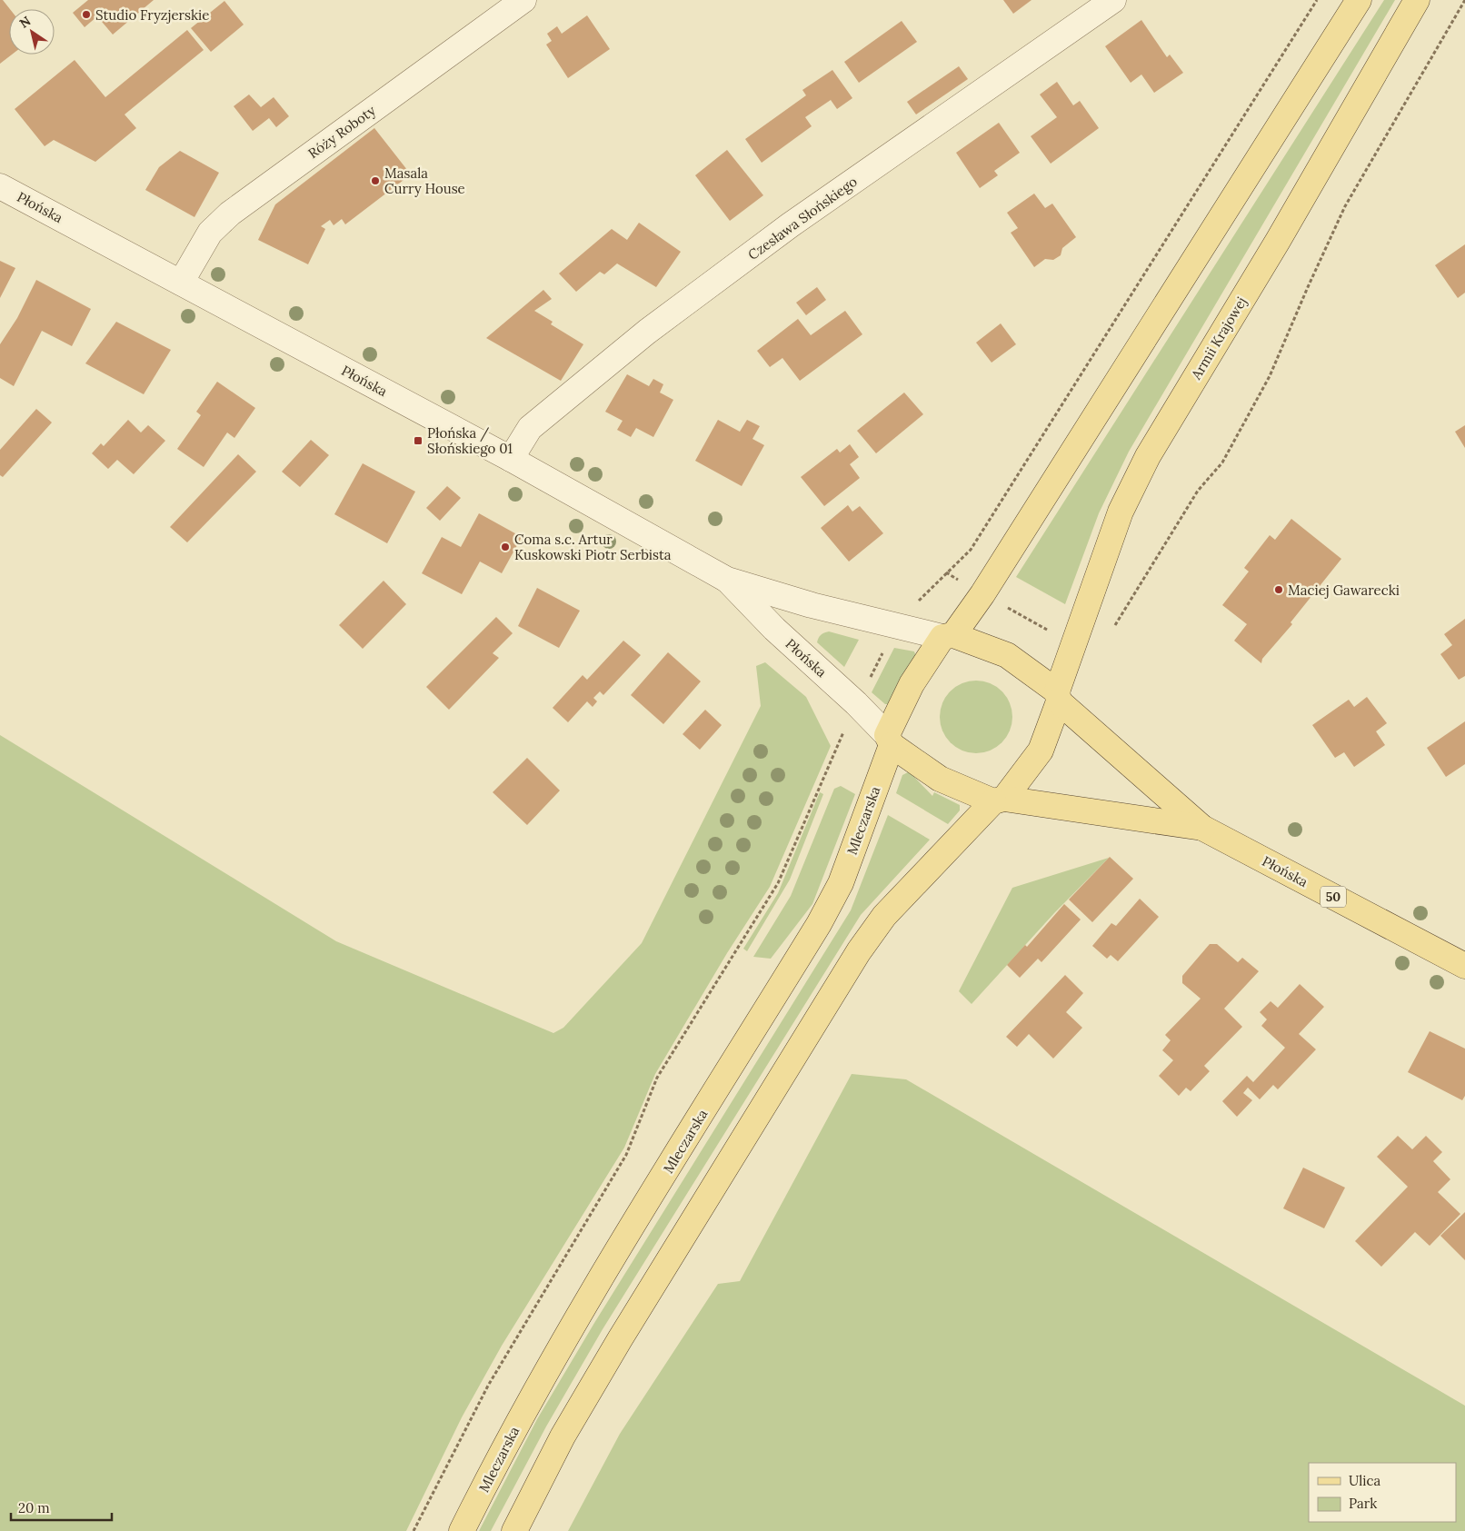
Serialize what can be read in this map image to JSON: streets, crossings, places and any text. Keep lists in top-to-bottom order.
{
  "streets": {
    "main road": [
      "Płońska",
      "Armii Krajowej",
      "Mleczarska",
      "50"
    ],
    "street": ["Róży Roboty", "Czesława Słońskiego"]
  },
  "crossings": [
    ["Róży Roboty", "Płońska"],
    ["Płońska", "Czesława Słońskiego"],
    ["Płońska", "Armii Krajowej"],
    ["Płońska", "Mleczarska"],
    ["Armii Krajowej", "Mleczarska"]
  ],
  "places": {
    "other": [
      "Studio Fryzjerskie",
      "Masala Curry House",
      "Coma s.c. Artur Kuskowski Piotr Serbista",
      "Maciej Gawarecki"
    ],
    "transit": ["Płońska / Słońskiego 01"]
  },
  "legend": ["Ulica", "Park"],
  "scale_bar": "20 m",
  "north": "top left"
}
